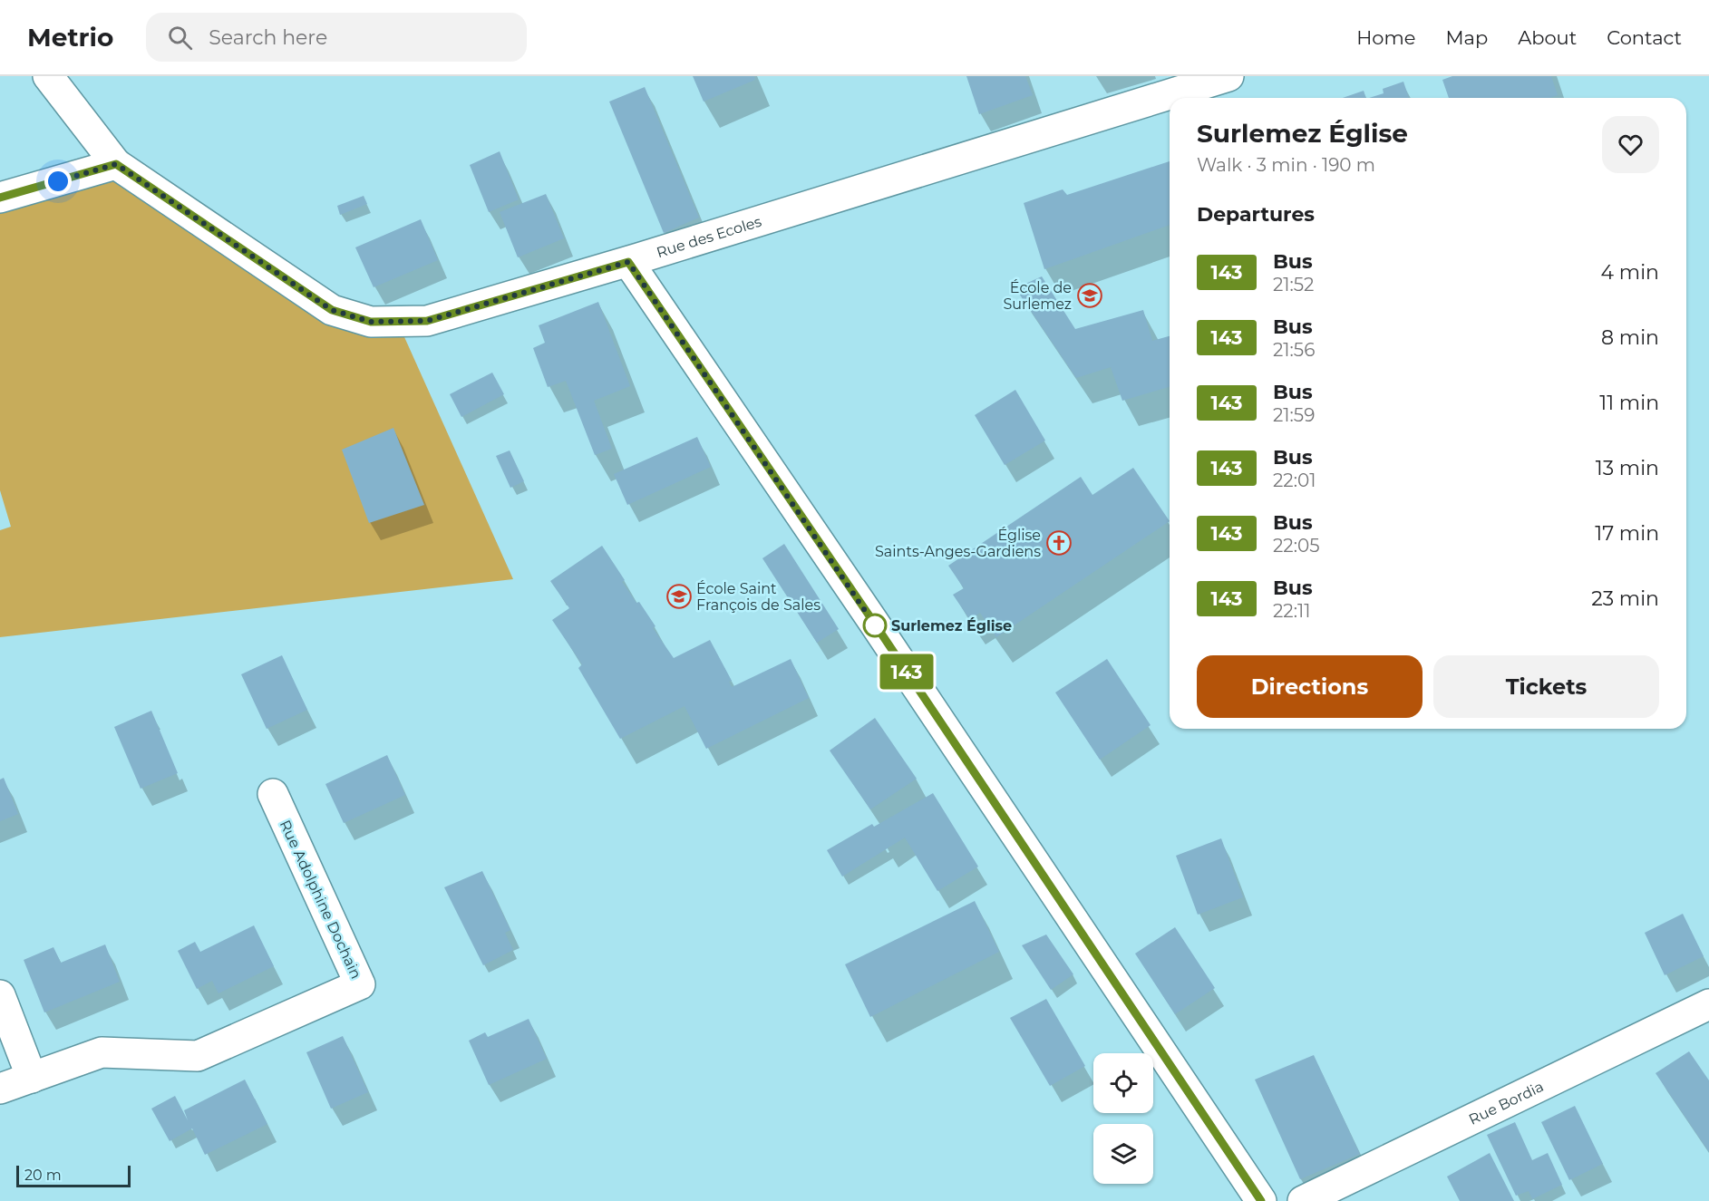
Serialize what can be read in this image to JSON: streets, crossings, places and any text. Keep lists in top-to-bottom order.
{
  "streets": {
    "street": ["Rue des Ecoles", "Rue Adolphine Dochain", "Rue Bordia"]
  },
  "places": {
    "school or university": ["École de Surlemez", "École Saint François de Sales"],
    "church": ["Église Saints-Anges-Gardiens"],
    "other": ["Surlemez Église"]
  },
  "lines": ["bus line 143"],
  "scale_bar": "20 m",
  "page": {
    "header": "Metrio",
    "search": "Search here",
    "nav": [
      "Home",
      "Map",
      "About",
      "Contact"
    ],
    "on_map": "143",
    "heading": [
      ["Surlemez Église", "Walk · 3 min · 190 m"],
      "Departures"
    ],
    "list": [
      {
        "mark": "143",
        "name": "Bus",
        "note": "21:52",
        "value": "4 min"
      },
      {
        "mark": "143",
        "name": "Bus",
        "note": "21:56",
        "value": "8 min"
      },
      {
        "mark": "143",
        "name": "Bus",
        "note": "21:59",
        "value": "11 min"
      },
      {
        "mark": "143",
        "name": "Bus",
        "note": "22:01",
        "value": "13 min"
      },
      {
        "mark": "143",
        "name": "Bus",
        "note": "22:05",
        "value": "17 min"
      },
      {
        "mark": "143",
        "name": "Bus",
        "note": "22:11",
        "value": "23 min"
      }
    ],
    "buttons": ["Directions", "Tickets"],
    "scale": "20 m"
  }
}
